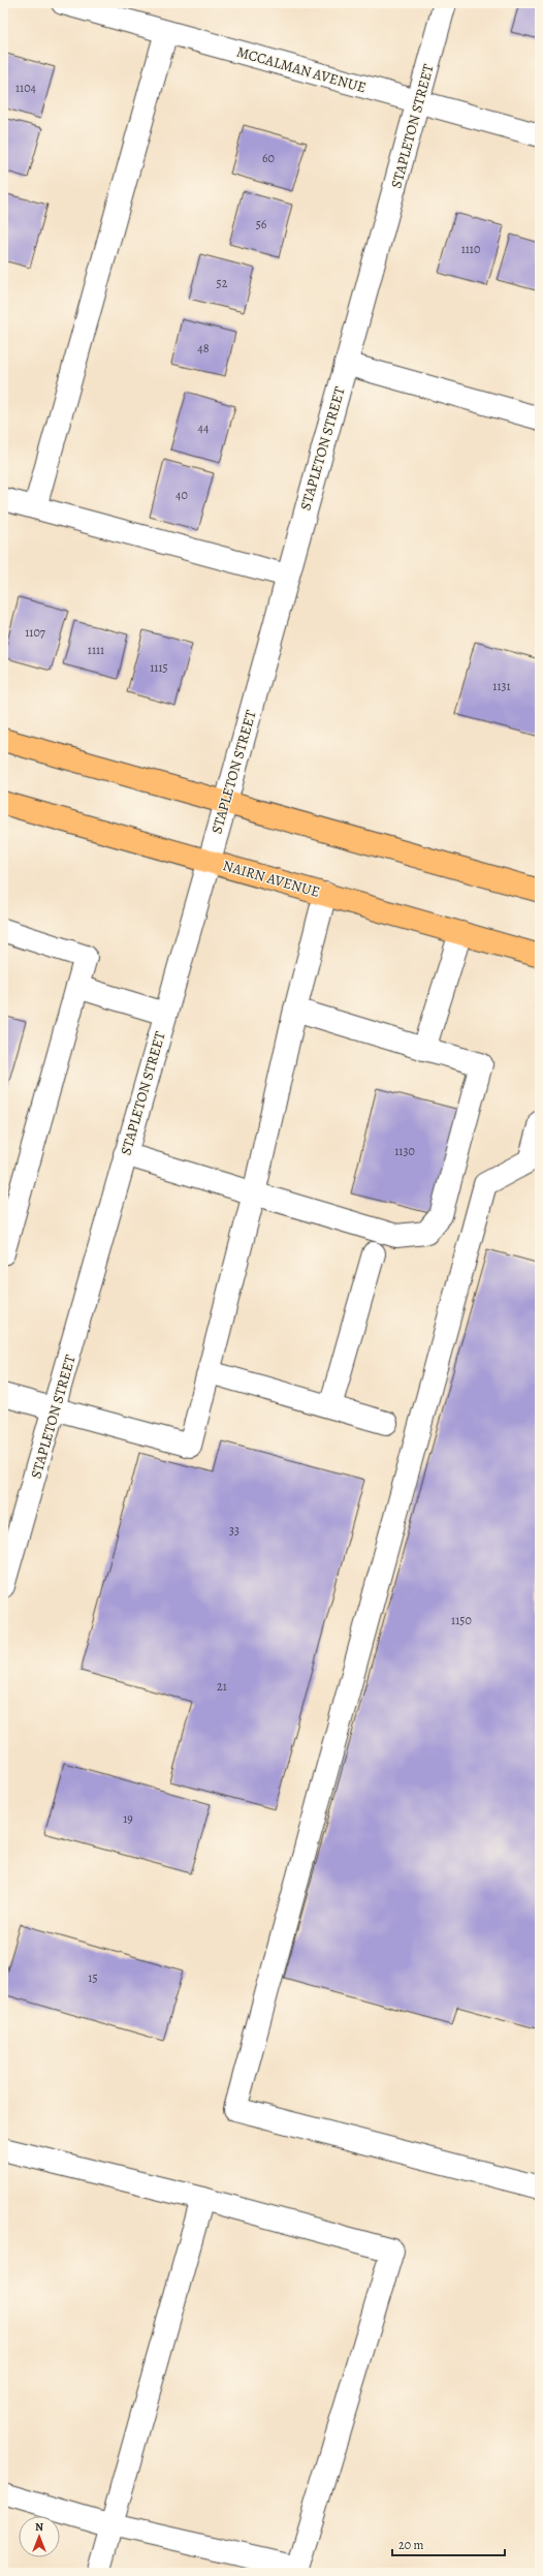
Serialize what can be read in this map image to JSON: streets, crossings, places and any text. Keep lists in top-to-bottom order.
{
  "streets": {
    "main road": ["NAIRN AVENUE"],
    "street": ["MCCALMAN AVENUE", "STAPLETON STREET"]
  },
  "crossings": [
    ["MCCALMAN AVENUE", "STAPLETON STREET"],
    ["STAPLETON STREET", "NAIRN AVENUE"]
  ],
  "house_numbers": [
    "1104",
    "60",
    "56",
    "1110",
    "52",
    "48",
    "44",
    "40",
    "1107",
    "1111",
    "1115",
    "1131",
    "1130",
    "33",
    "1150",
    "21",
    "19",
    "15"
  ],
  "scale_bar": "20 m",
  "north": "top"
}
